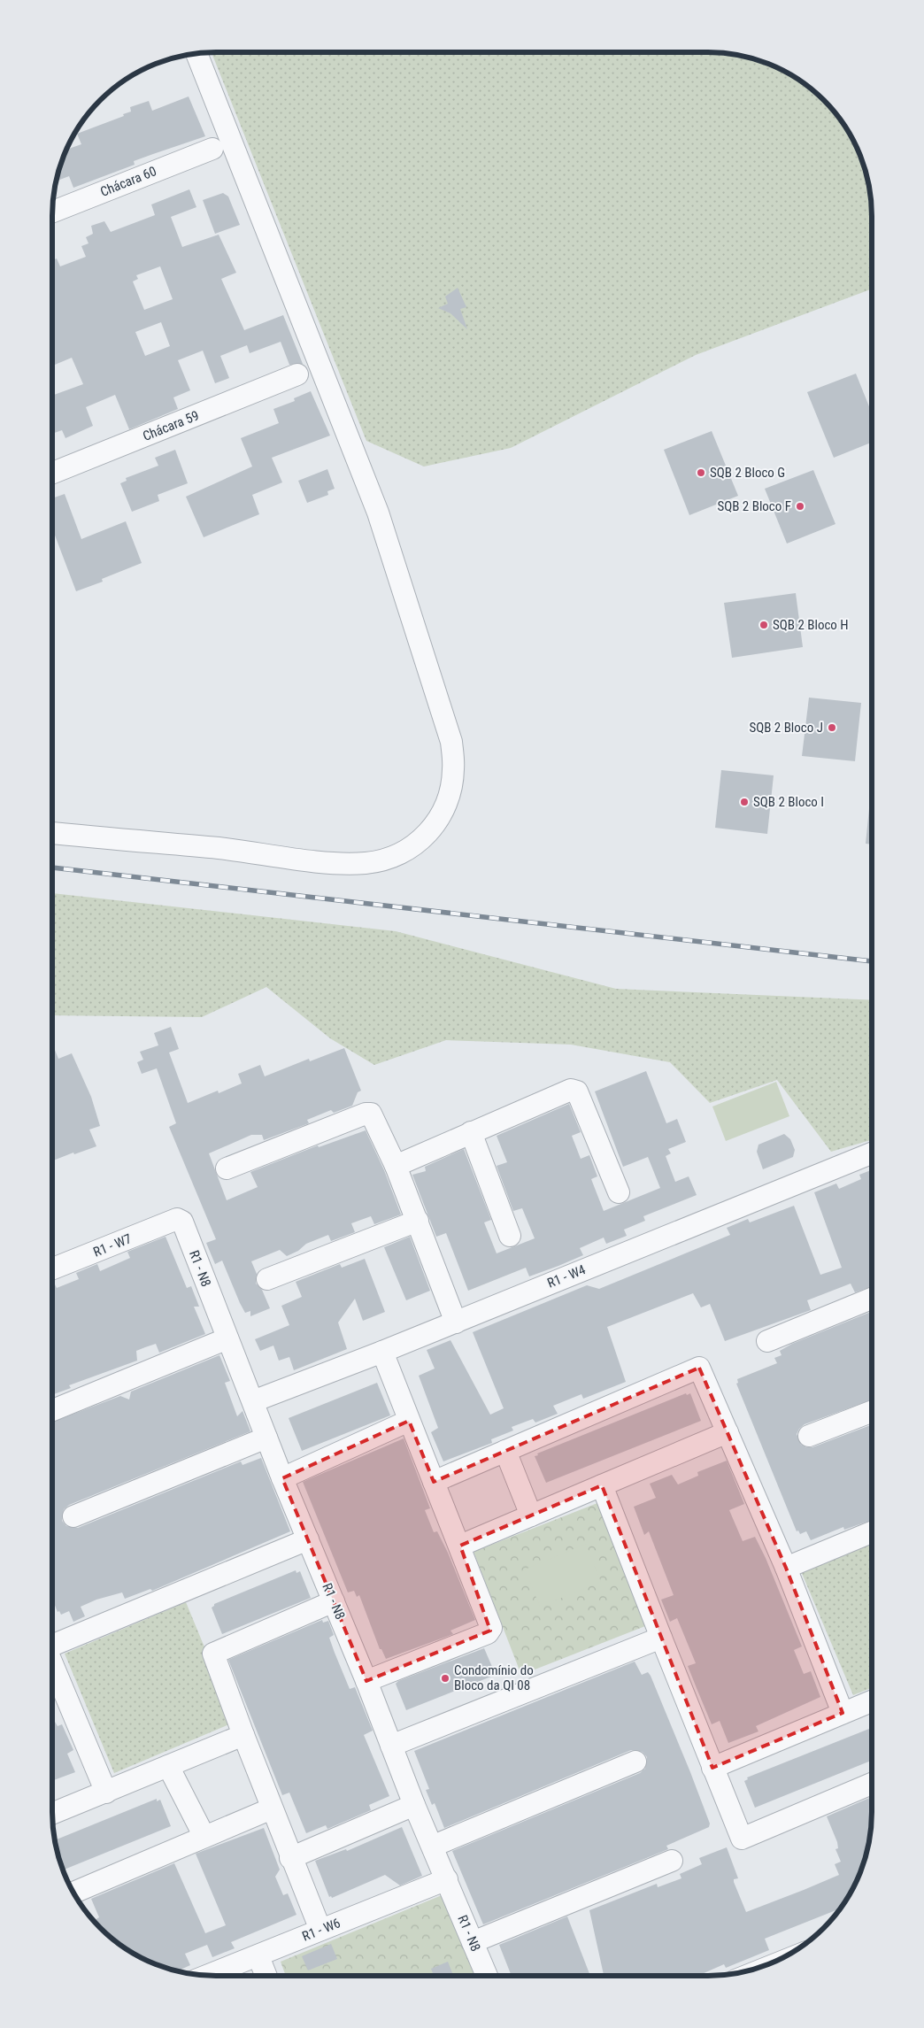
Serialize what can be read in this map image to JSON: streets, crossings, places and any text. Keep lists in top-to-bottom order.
{
  "streets": {
    "street": [
      "Chácara 60",
      "Chácara 59",
      "R1 - W7",
      "R1 - N8",
      "R1 - W4",
      "R1 - W6"
    ]
  },
  "crossings": [
    ["R1 - W7", "R1 - N8"],
    ["R1 - N8", "R1 - W4"],
    ["R1 - N8", "R1 - W6"]
  ],
  "places": [
    "SQB 2 Bloco G",
    "SQB 2 Bloco F",
    "SQB 2 Bloco H",
    "SQB 2 Bloco J",
    "SQB 2 Bloco I",
    "Condomínio do Bloco da QI 08"
  ]
}
